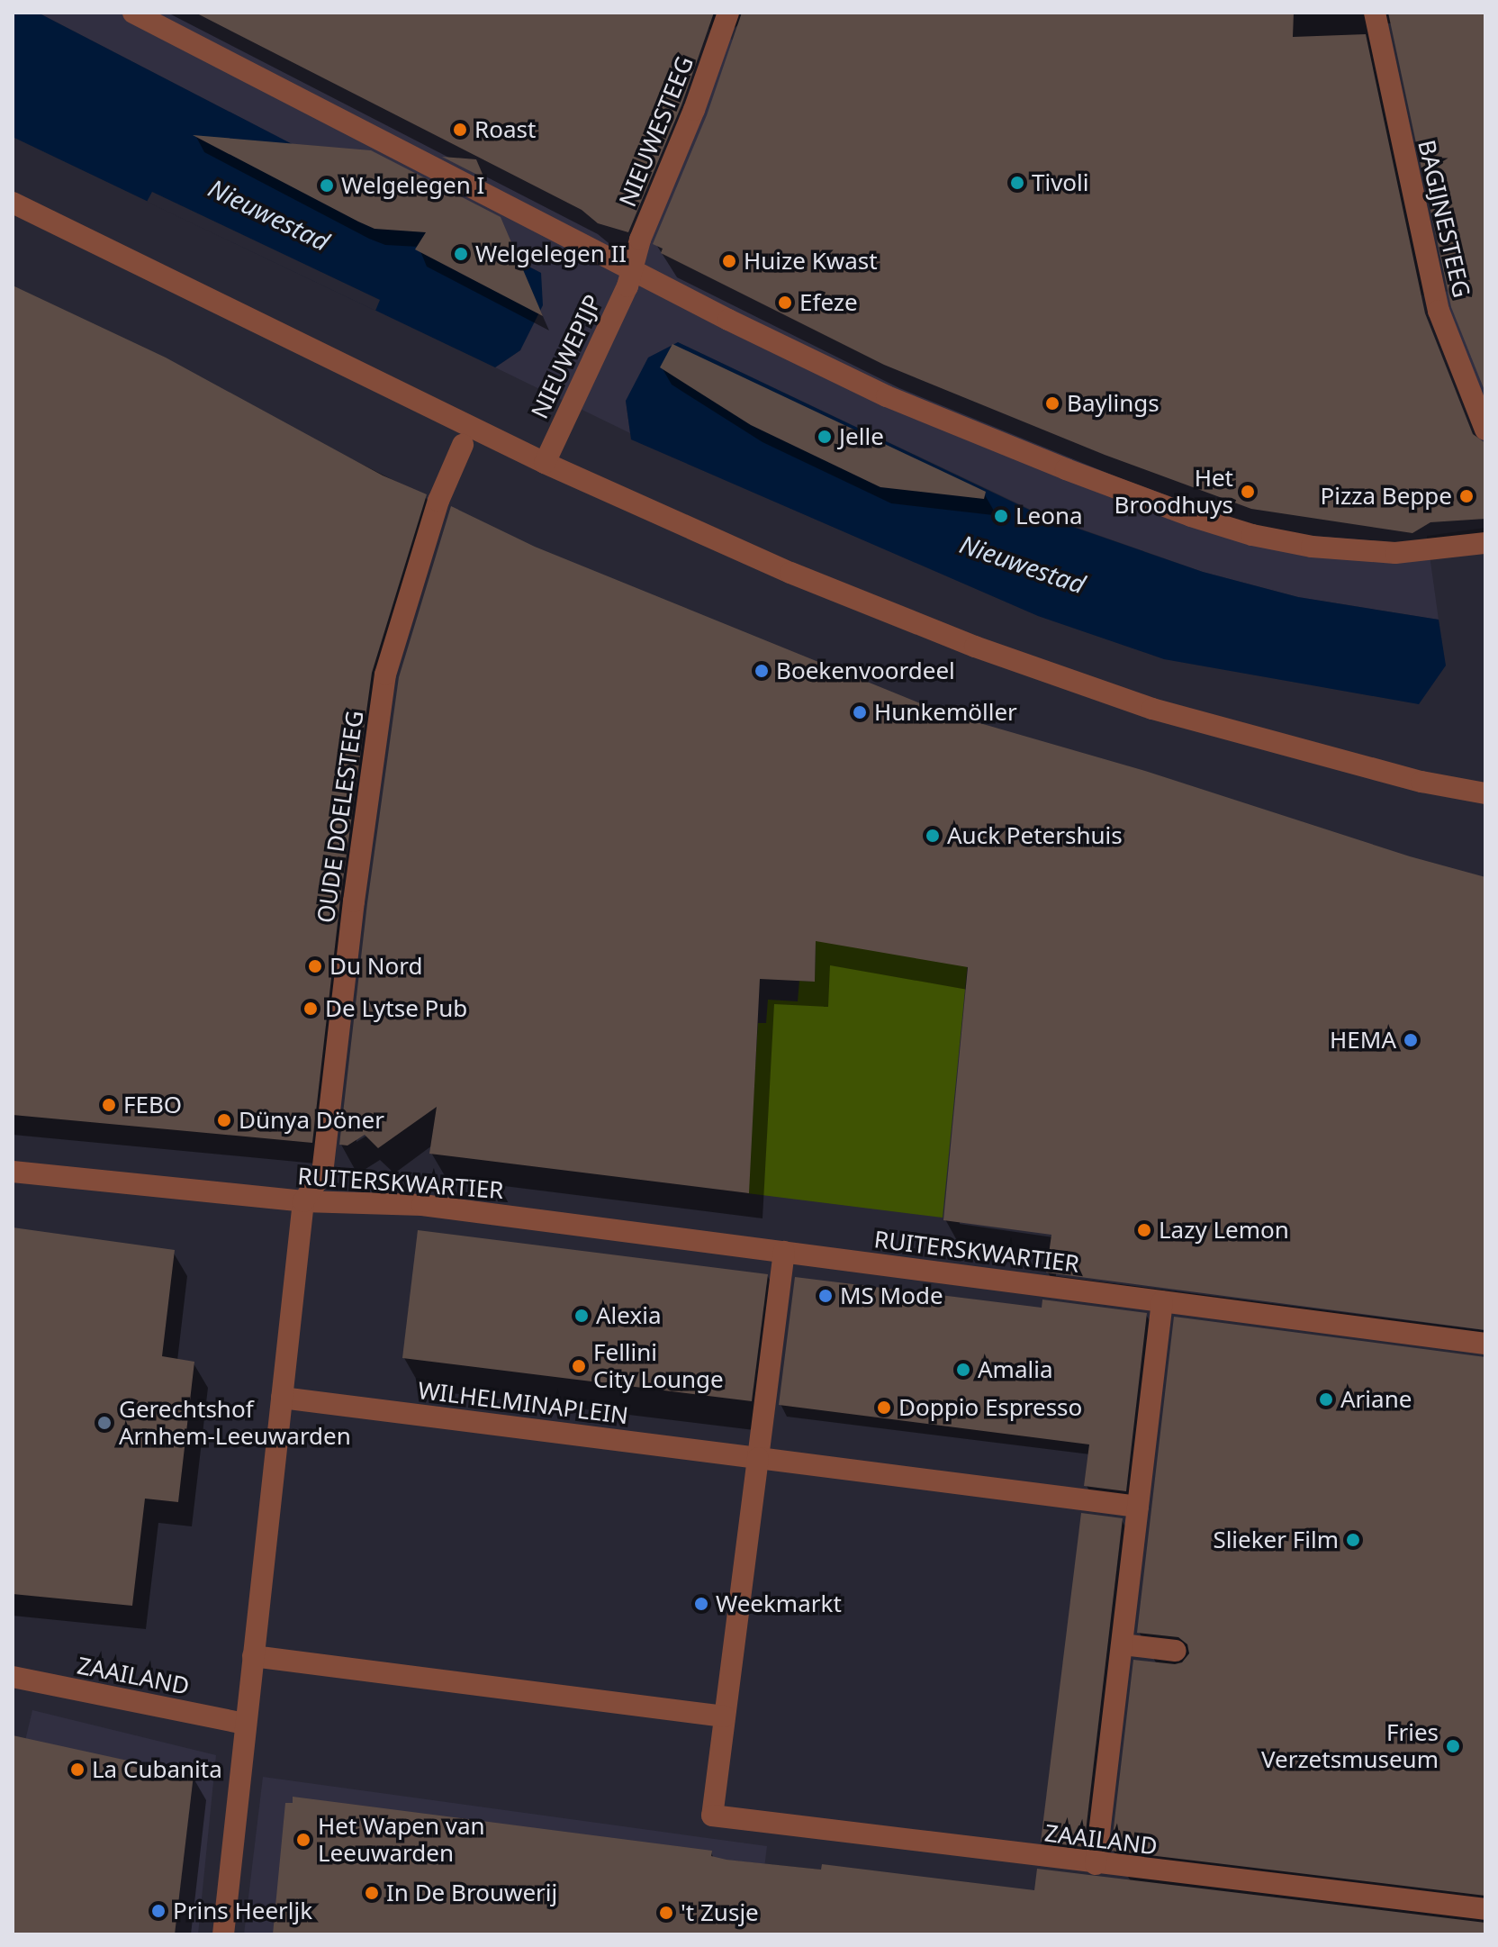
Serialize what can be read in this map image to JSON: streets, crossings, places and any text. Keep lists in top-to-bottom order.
{
  "streets": {
    "street": [
      "NIEUWESTEEG",
      "BAGIJNESTEEG",
      "NIEUWEPIJP",
      "OUDE DOELESTEEG",
      "RUITERSKWARTIER",
      "WILHELMINAPLEIN",
      "ZAAILAND"
    ]
  },
  "crossings": [
    ["NIEUWESTEEG", "NIEUWEPIJP"],
    ["OUDE DOELESTEEG", "RUITERSKWARTIER"]
  ],
  "water": ["Nieuwestad"],
  "places": [
    "Roast",
    "Tivoli",
    "Welgelegen I",
    "Welgelegen II",
    "Huize Kwast",
    "Efeze",
    "Baylings",
    "Jelle",
    "Het Broodhuys",
    "Pizza Beppe",
    "Leona",
    "Boekenvoordeel",
    "Hunkemöller",
    "Auck Petershuis",
    "Du Nord",
    "De Lytse Pub",
    "HEMA",
    "FEBO",
    "Dünya Döner",
    "Lazy Lemon",
    "MS Mode",
    "Alexia",
    "Fellini City Lounge",
    "Amalia",
    "Ariane",
    "Doppio Espresso",
    "Gerechtshof Arnhem-Leeuwarden",
    "Slieker Film",
    "Weekmarkt",
    "Fries Verzetsmuseum",
    "La Cubanita",
    "Het Wapen van Leeuwarden",
    "In De Brouwerij",
    "Prins Heerljk",
    "'t Zusje"
  ]
}
